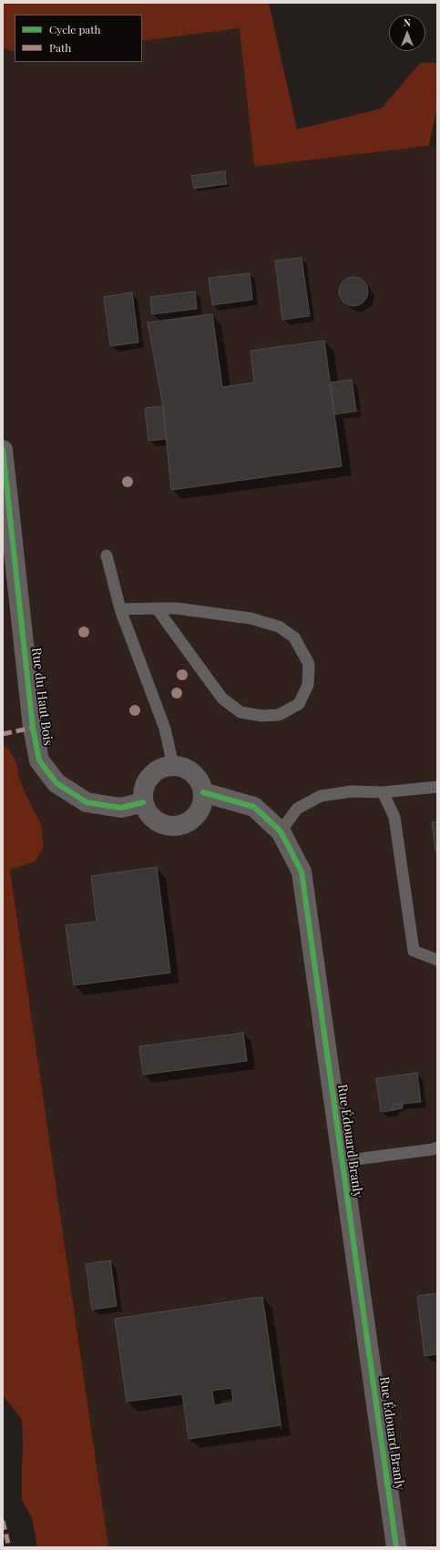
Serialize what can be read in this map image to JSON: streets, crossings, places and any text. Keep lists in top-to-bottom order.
{
  "streets": {
    "street": ["Rue du Haut Bois", "Rue Édouard Branly"]
  },
  "crossings": [
    ["Rue du Haut Bois", "Rue Édouard Branly"]
  ],
  "legend": ["Cycle path", "Path"],
  "north": "top"
}
